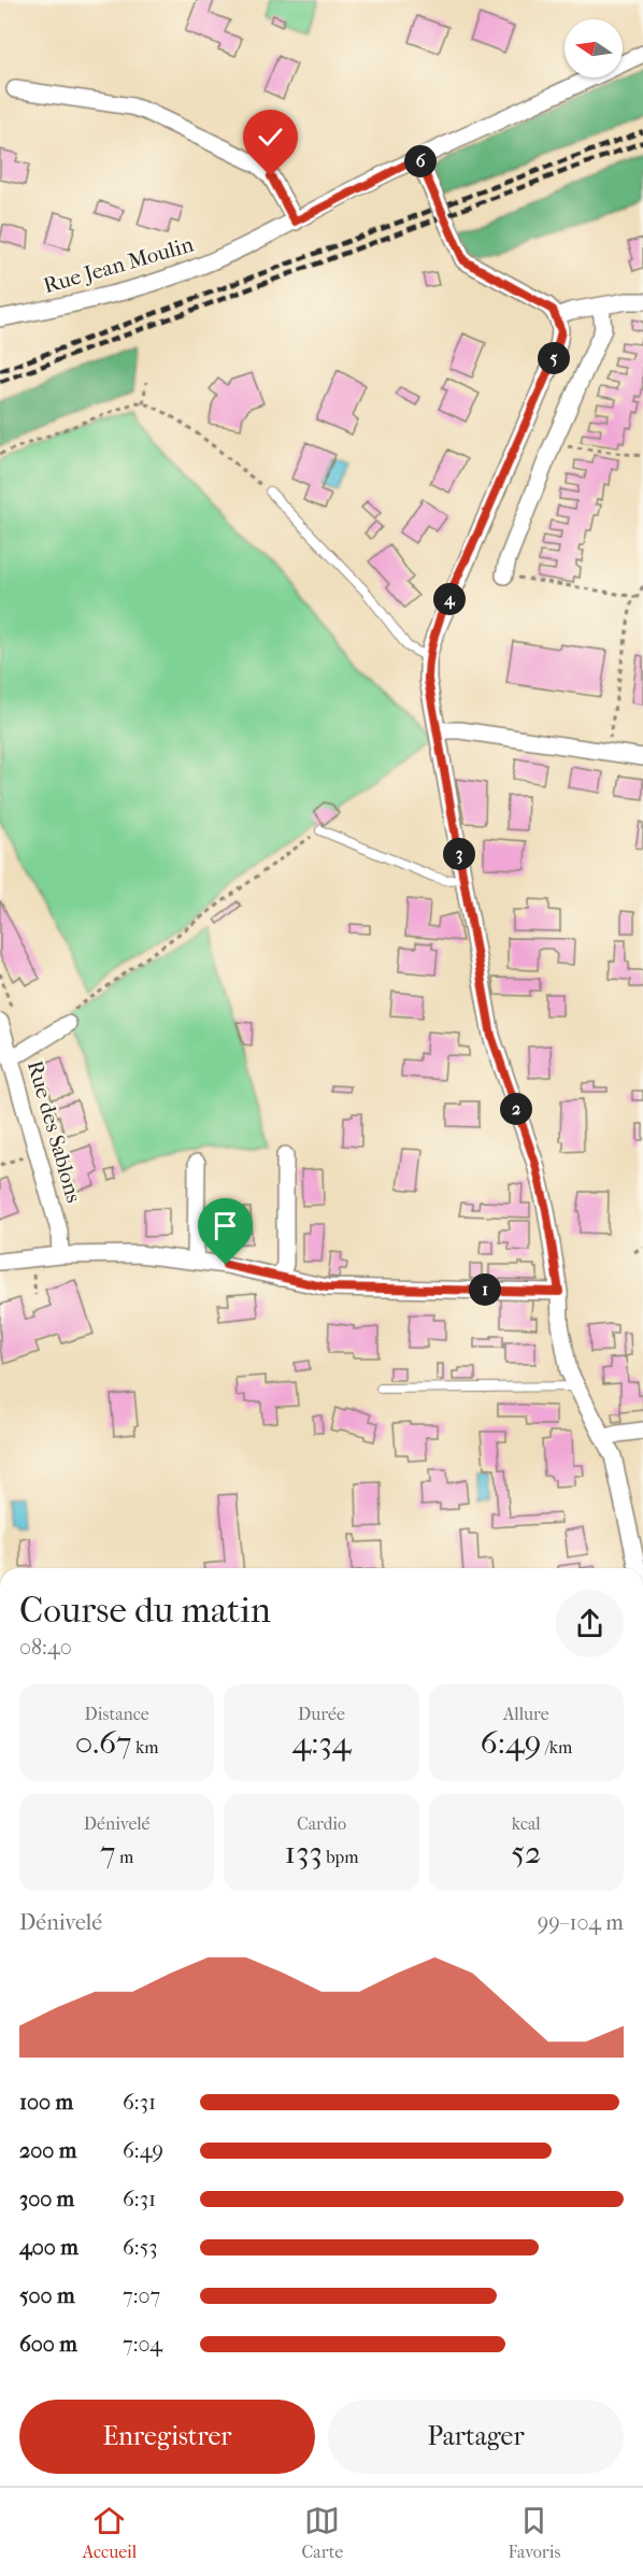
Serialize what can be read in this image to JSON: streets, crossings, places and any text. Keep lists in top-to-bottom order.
{
  "streets": {
    "street": ["Rue Jean Moulin", "Rue des Sablons"]
  },
  "north": "left",
  "page": {
    "pins": [
      "6",
      "5",
      "4",
      "3",
      "2",
      "1"
    ],
    "heading": ["Course du matin", "08:40"],
    "stats": [
      ["Distance", "0.67 km"],
      ["Durée", "4:34"],
      ["Allure", "6:49 /km"],
      ["Dénivelé", "7 m"],
      ["Cardio", "133 bpm"],
      ["kcal", "52"]
    ],
    "chart": ["Dénivelé", "99–104 m"],
    "list": [
      {
        "name": "100 m",
        "note": "6:31"
      },
      {
        "name": "200 m",
        "note": "6:49"
      },
      {
        "name": "300 m",
        "note": "6:31"
      },
      {
        "name": "400 m",
        "note": "6:53"
      },
      {
        "name": "500 m",
        "note": "7:07"
      },
      {
        "name": "600 m",
        "note": "7:04"
      }
    ],
    "buttons": ["Enregistrer", "Partager"],
    "tabs": ["Accueil", "Carte", "Favoris"]
  }
}
